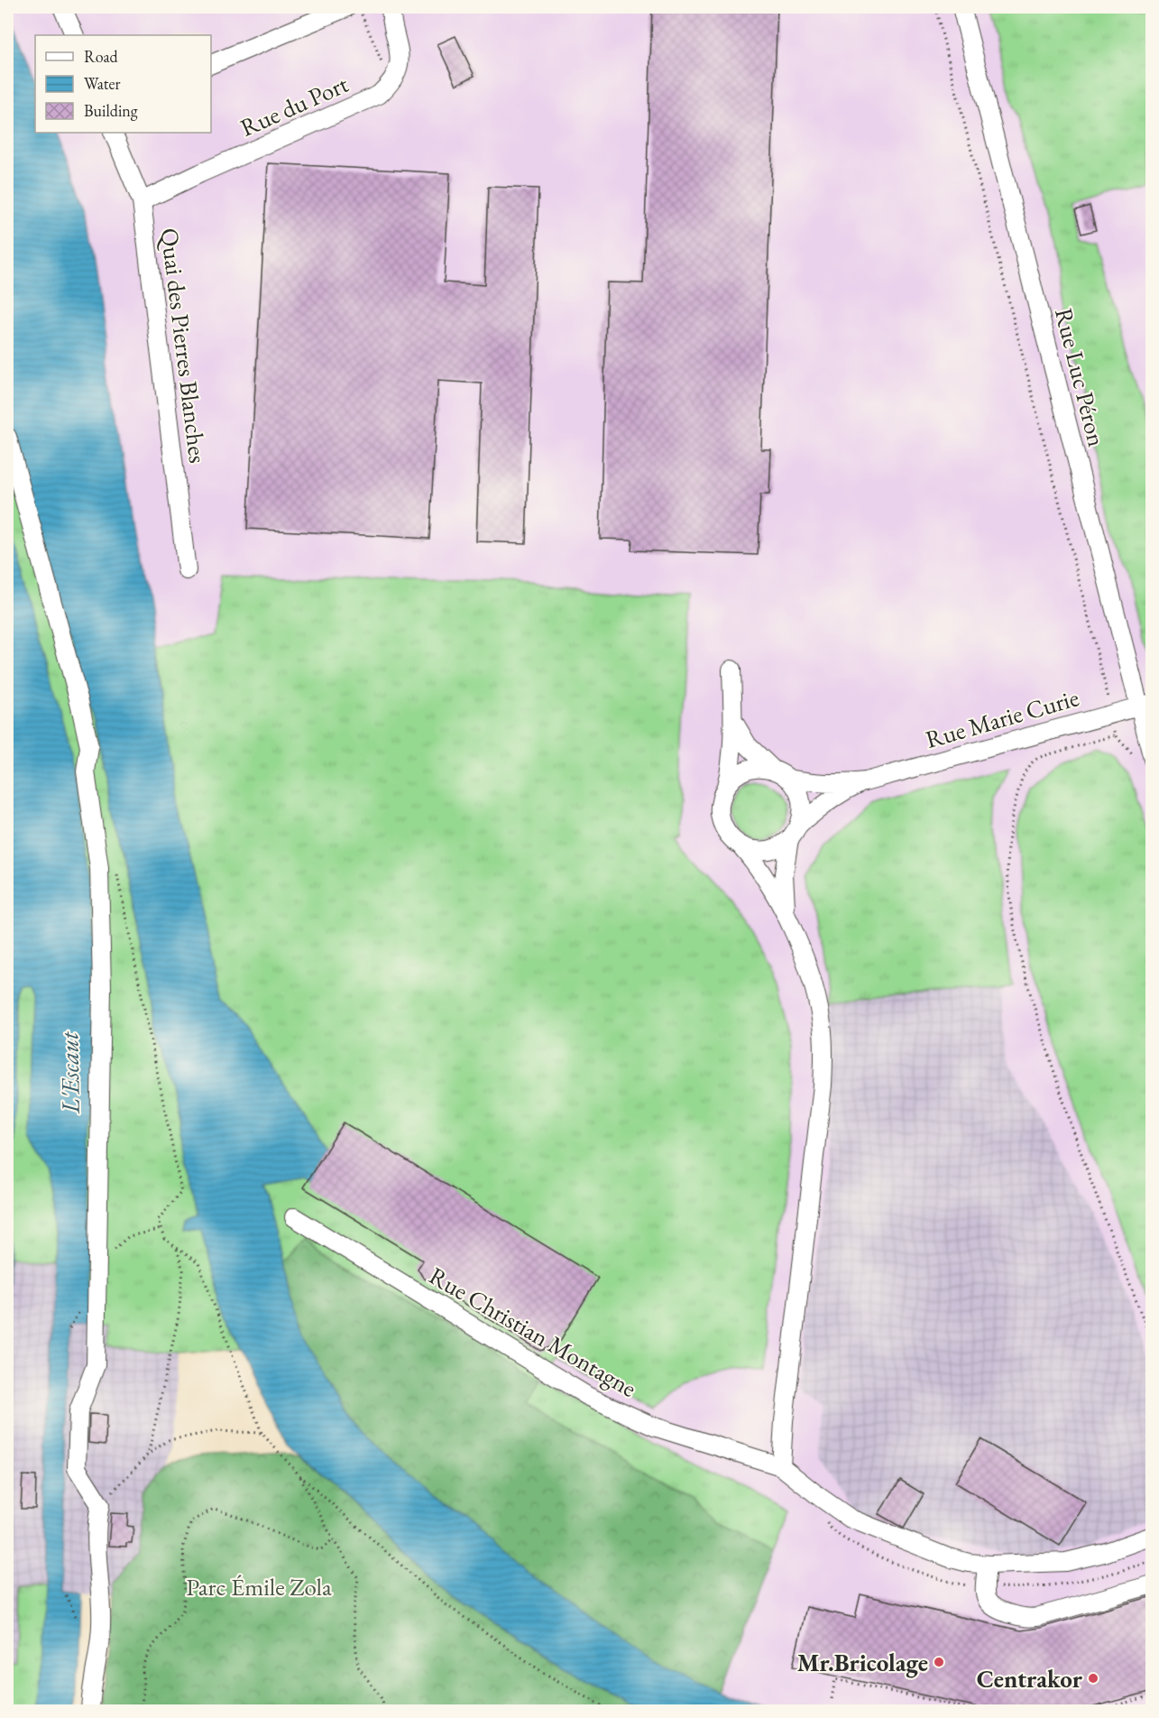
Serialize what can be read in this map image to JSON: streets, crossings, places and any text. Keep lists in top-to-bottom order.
{
  "streets": {
    "street": [
      "Rue du Port",
      "Quai des Pierres Blanches",
      "Rue Luc Péron",
      "Rue Marie Curie",
      "Rue Christian Montagne"
    ]
  },
  "crossings": [
    ["Rue du Port", "Quai des Pierres Blanches"],
    ["Rue Luc Péron", "Rue Marie Curie"]
  ],
  "water": ["L'Escaut"],
  "parks": ["Parc Émile Zola"],
  "places": ["Mr.Bricolage", "Centrakor"],
  "legend": ["Road", "Water", "Building"]
}
